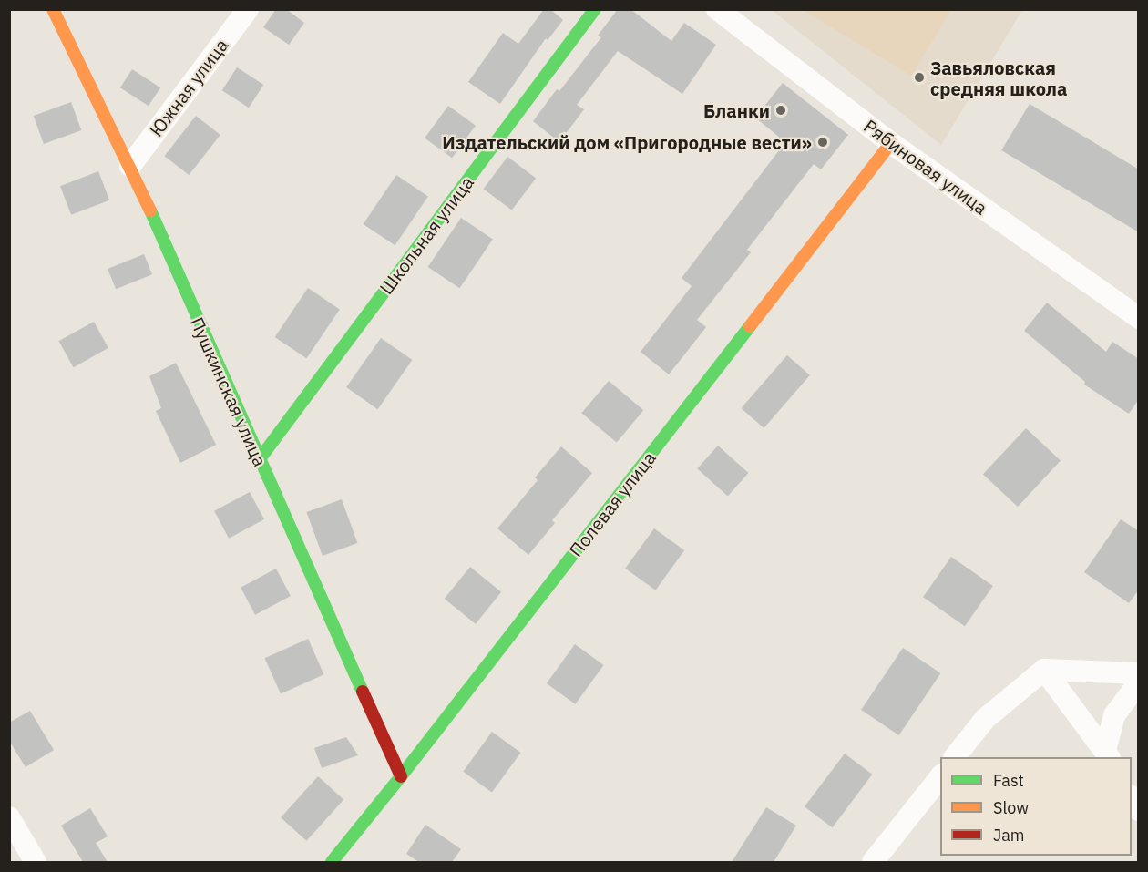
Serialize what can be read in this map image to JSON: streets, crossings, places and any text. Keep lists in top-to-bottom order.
{
  "streets": {
    "street": [
      "Южная улица",
      "Рябиновая улица",
      "Школьная улица",
      "Пушкинская улица",
      "Полевая улица"
    ]
  },
  "crossings": [
    ["Южная улица", "Пушкинская улица"],
    ["Рябиновая улица", "Полевая улица"],
    ["Школьная улица", "Пушкинская улица"],
    ["Пушкинская улица", "Полевая улица"]
  ],
  "places": ["Завьяловская средняя школа", "Бланки", "Издательский дом «Пригородные вести»"],
  "legend": ["Fast", "Slow", "Jam"]
}
